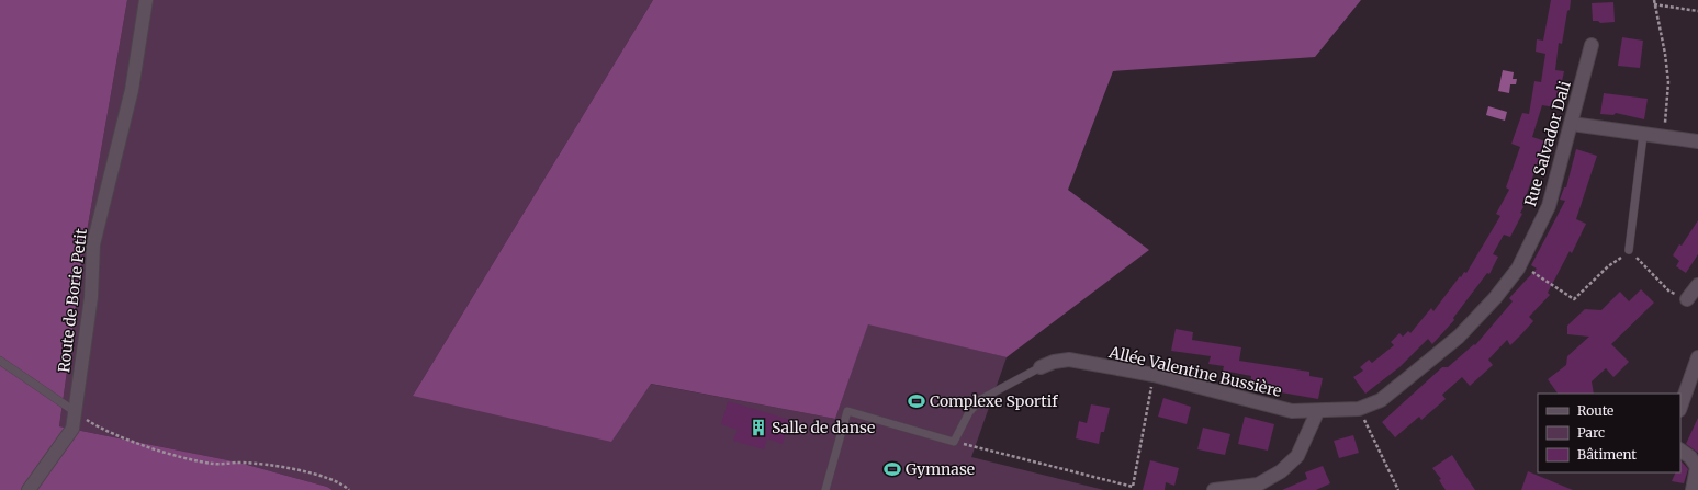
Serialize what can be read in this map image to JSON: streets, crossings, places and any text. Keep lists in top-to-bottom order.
{
  "streets": {
    "street": ["Rue Salvador Dali", "Route de Borie Petit", "Allée Valentine Bussière"]
  },
  "crossings": [
    ["Rue Salvador Dali", "Allée Valentine Bussière"]
  ],
  "places": {
    "sports": ["Complexe Sportif", "Gymnase"],
    "building": ["Salle de danse"]
  },
  "legend": ["Route", "Parc", "Bâtiment"]
}
